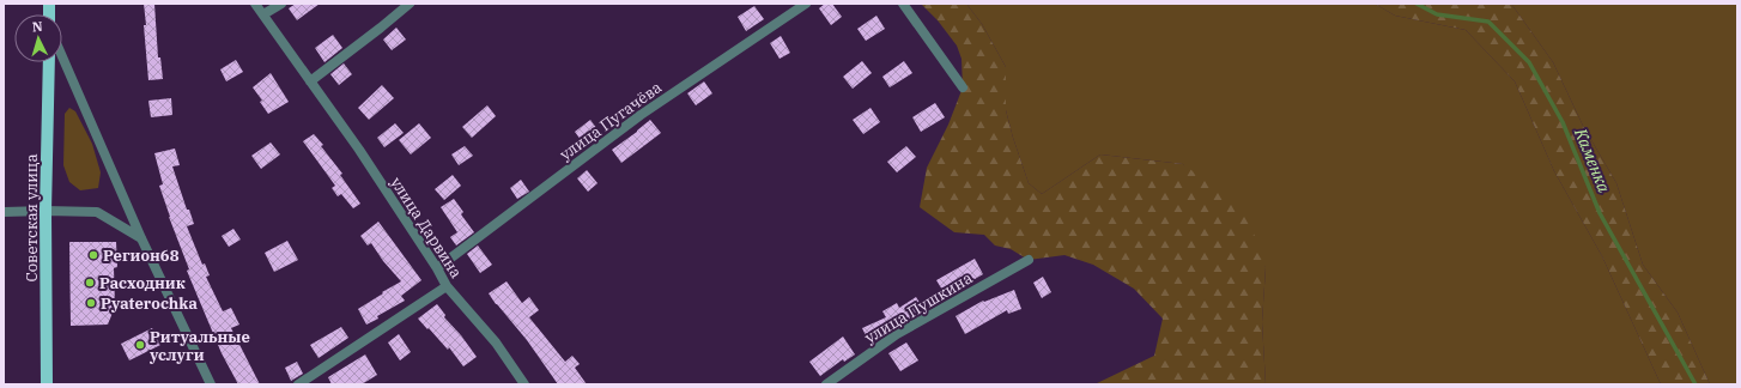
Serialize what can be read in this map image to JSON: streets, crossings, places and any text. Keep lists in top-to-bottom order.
{
  "streets": {
    "main road": ["Советская улица"],
    "street": ["улица Пугачёва", "улица Дарвина", "улица Пушкина"]
  },
  "crossings": [
    ["улица Пугачёва", "улица Дарвина"]
  ],
  "water": ["Каменка"],
  "places": [
    "Регион68",
    "Расходник",
    "Pyaterochka",
    "Ритуальные услуги"
  ],
  "north": "top"
}
